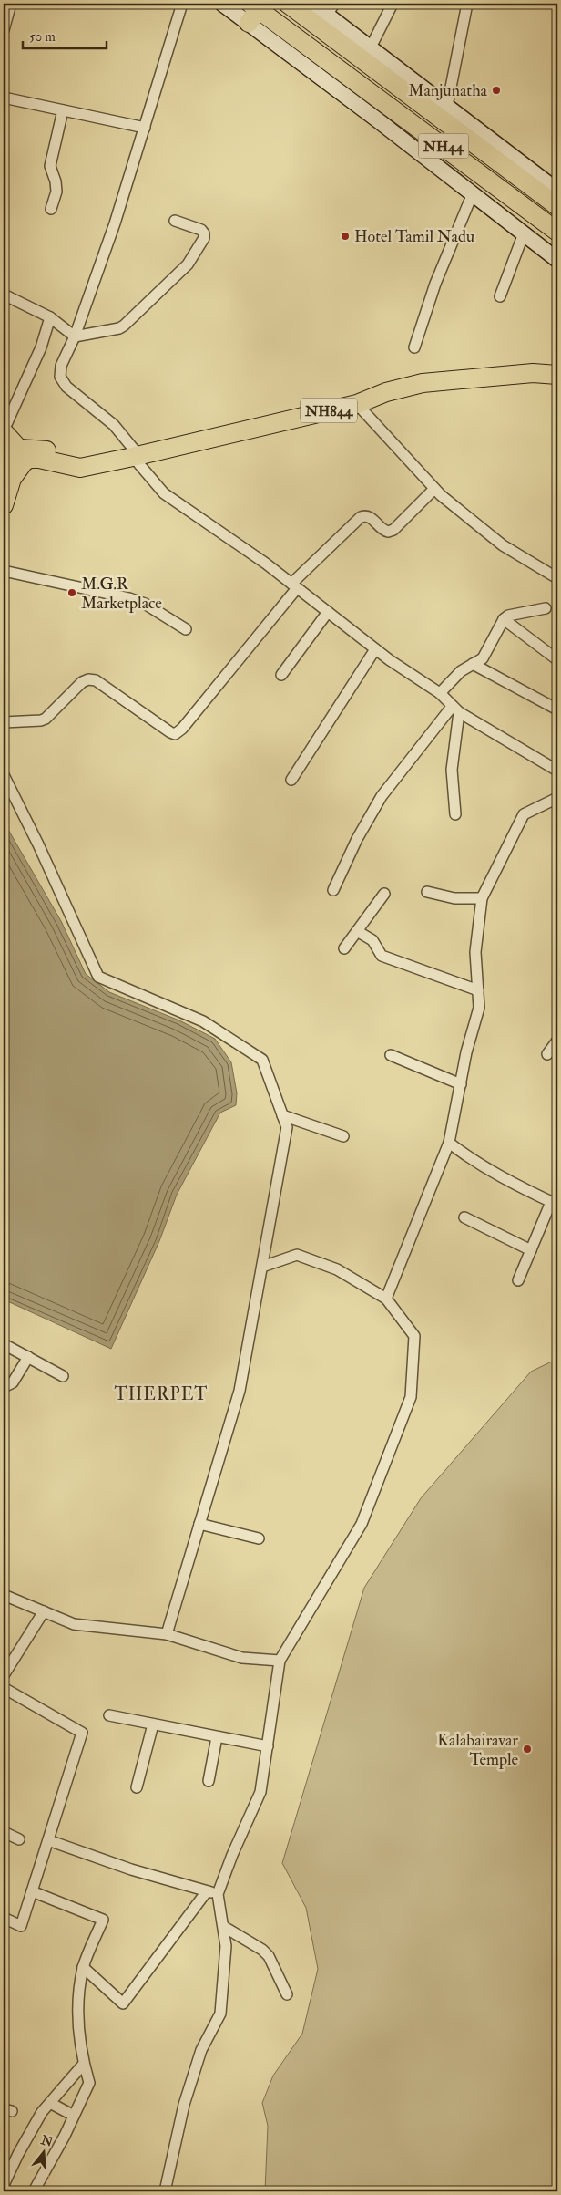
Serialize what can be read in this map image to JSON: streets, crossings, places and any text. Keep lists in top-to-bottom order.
{
  "streets": {
    "highway": ["NH44", "NH844"]
  },
  "districts": ["THERPET"],
  "places": [
    "Manjunatha",
    "Hotel Tamil Nadu",
    "M.G.R Marketplace",
    "Kalabairavar Temple"
  ],
  "scale_bar": "50 m",
  "north": "top"
}
